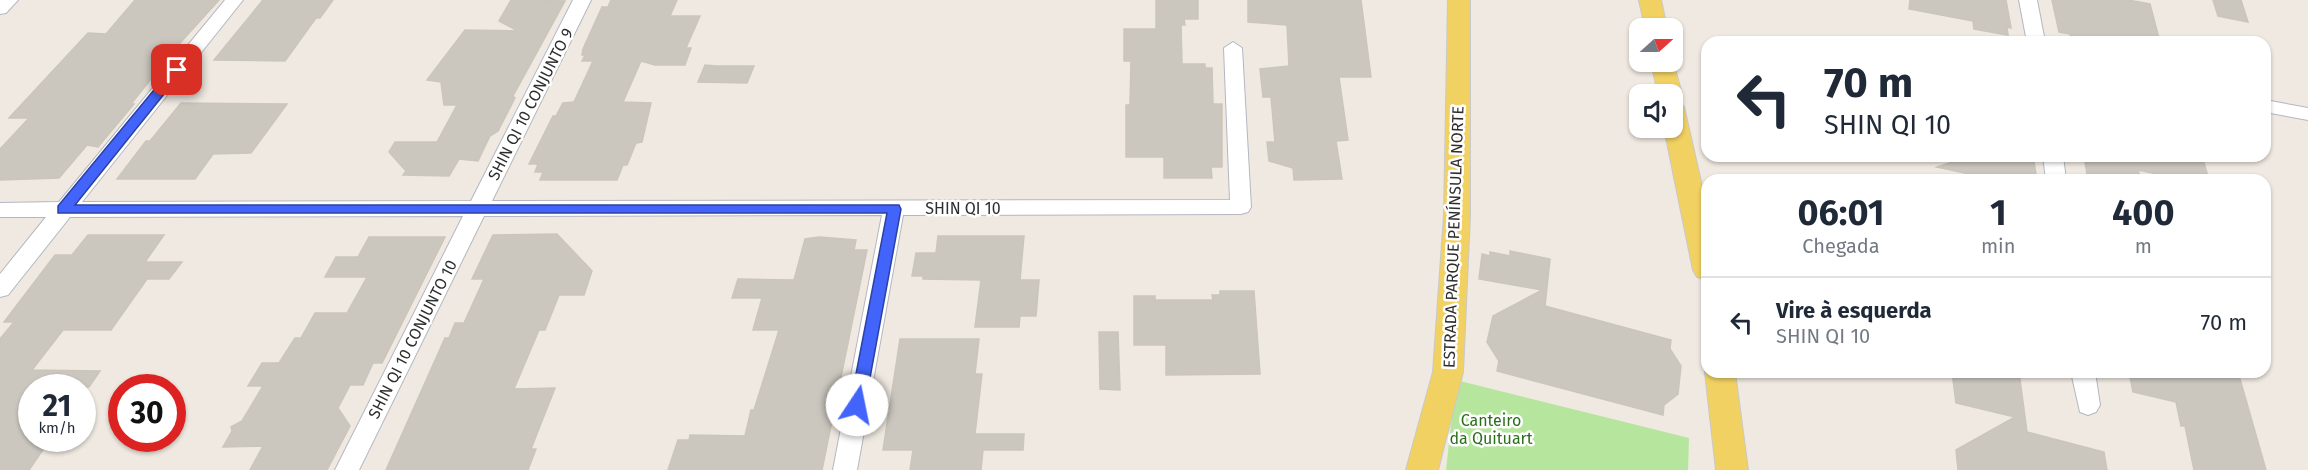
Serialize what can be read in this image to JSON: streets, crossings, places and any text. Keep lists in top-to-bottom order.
{
  "streets": {
    "main road": ["ESTRADA PARQUE PENÍNSULA NORTE"],
    "street": ["SHIN QI 10 CONJUNTO 9", "SHIN QI 10", "SHIN QI 10 CONJUNTO 10"]
  },
  "crossings": [
    ["SHIN QI 10 CONJUNTO 9", "SHIN QI 10"],
    ["SHIN QI 10 CONJUNTO 9", "SHIN QI 10 CONJUNTO 10"],
    ["SHIN QI 10", "SHIN QI 10 CONJUNTO 10"]
  ],
  "parks": ["Canteiro da Quituart"],
  "north": "right",
  "page": {
    "turn": ["70 m", "SHIN QI 10"],
    "eta": [
      "06:01",
      "Chegada",
      "1",
      "min",
      "400",
      "m"
    ],
    "list": [
      {
        "name": "Vire à esquerda",
        "note": "SHIN QI 10",
        "value": "70 m"
      }
    ],
    "speed": "21 km/h",
    "limit": "30"
  }
}
